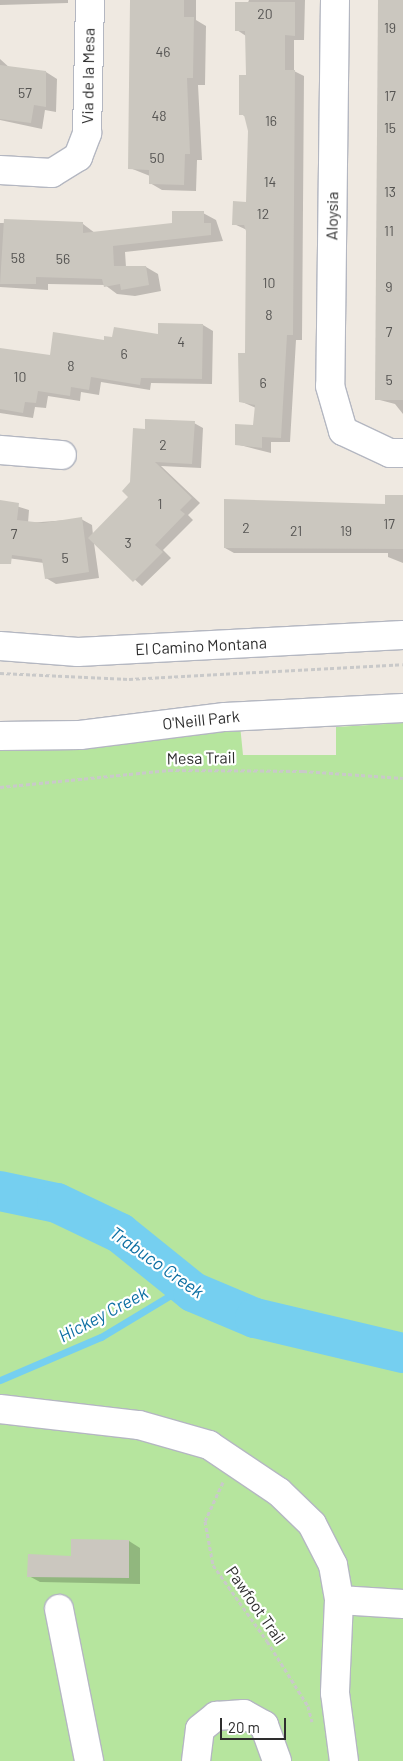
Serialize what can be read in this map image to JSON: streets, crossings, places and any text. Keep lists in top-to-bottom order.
{
  "streets": {
    "street": [
      "Via de la Mesa",
      "Aloysia",
      "El Camino Montana",
      "O'Neill Park"
    ],
    "path": ["Mesa Trail", "Pawfoot Trail"]
  },
  "water": ["Trabuco Creek", "Hickey Creek"],
  "house_numbers": [
    "20",
    "19",
    "46",
    "57",
    "17",
    "48",
    "16",
    "15",
    "50",
    "14",
    "13",
    "12",
    "11",
    "58",
    "56",
    "10",
    "9",
    "8",
    "7",
    "4",
    "6",
    "8",
    "10",
    "5",
    "6",
    "2",
    "1",
    "17",
    "2",
    "21",
    "19",
    "7",
    "3",
    "5"
  ],
  "scale_bar": "20 m"
}
